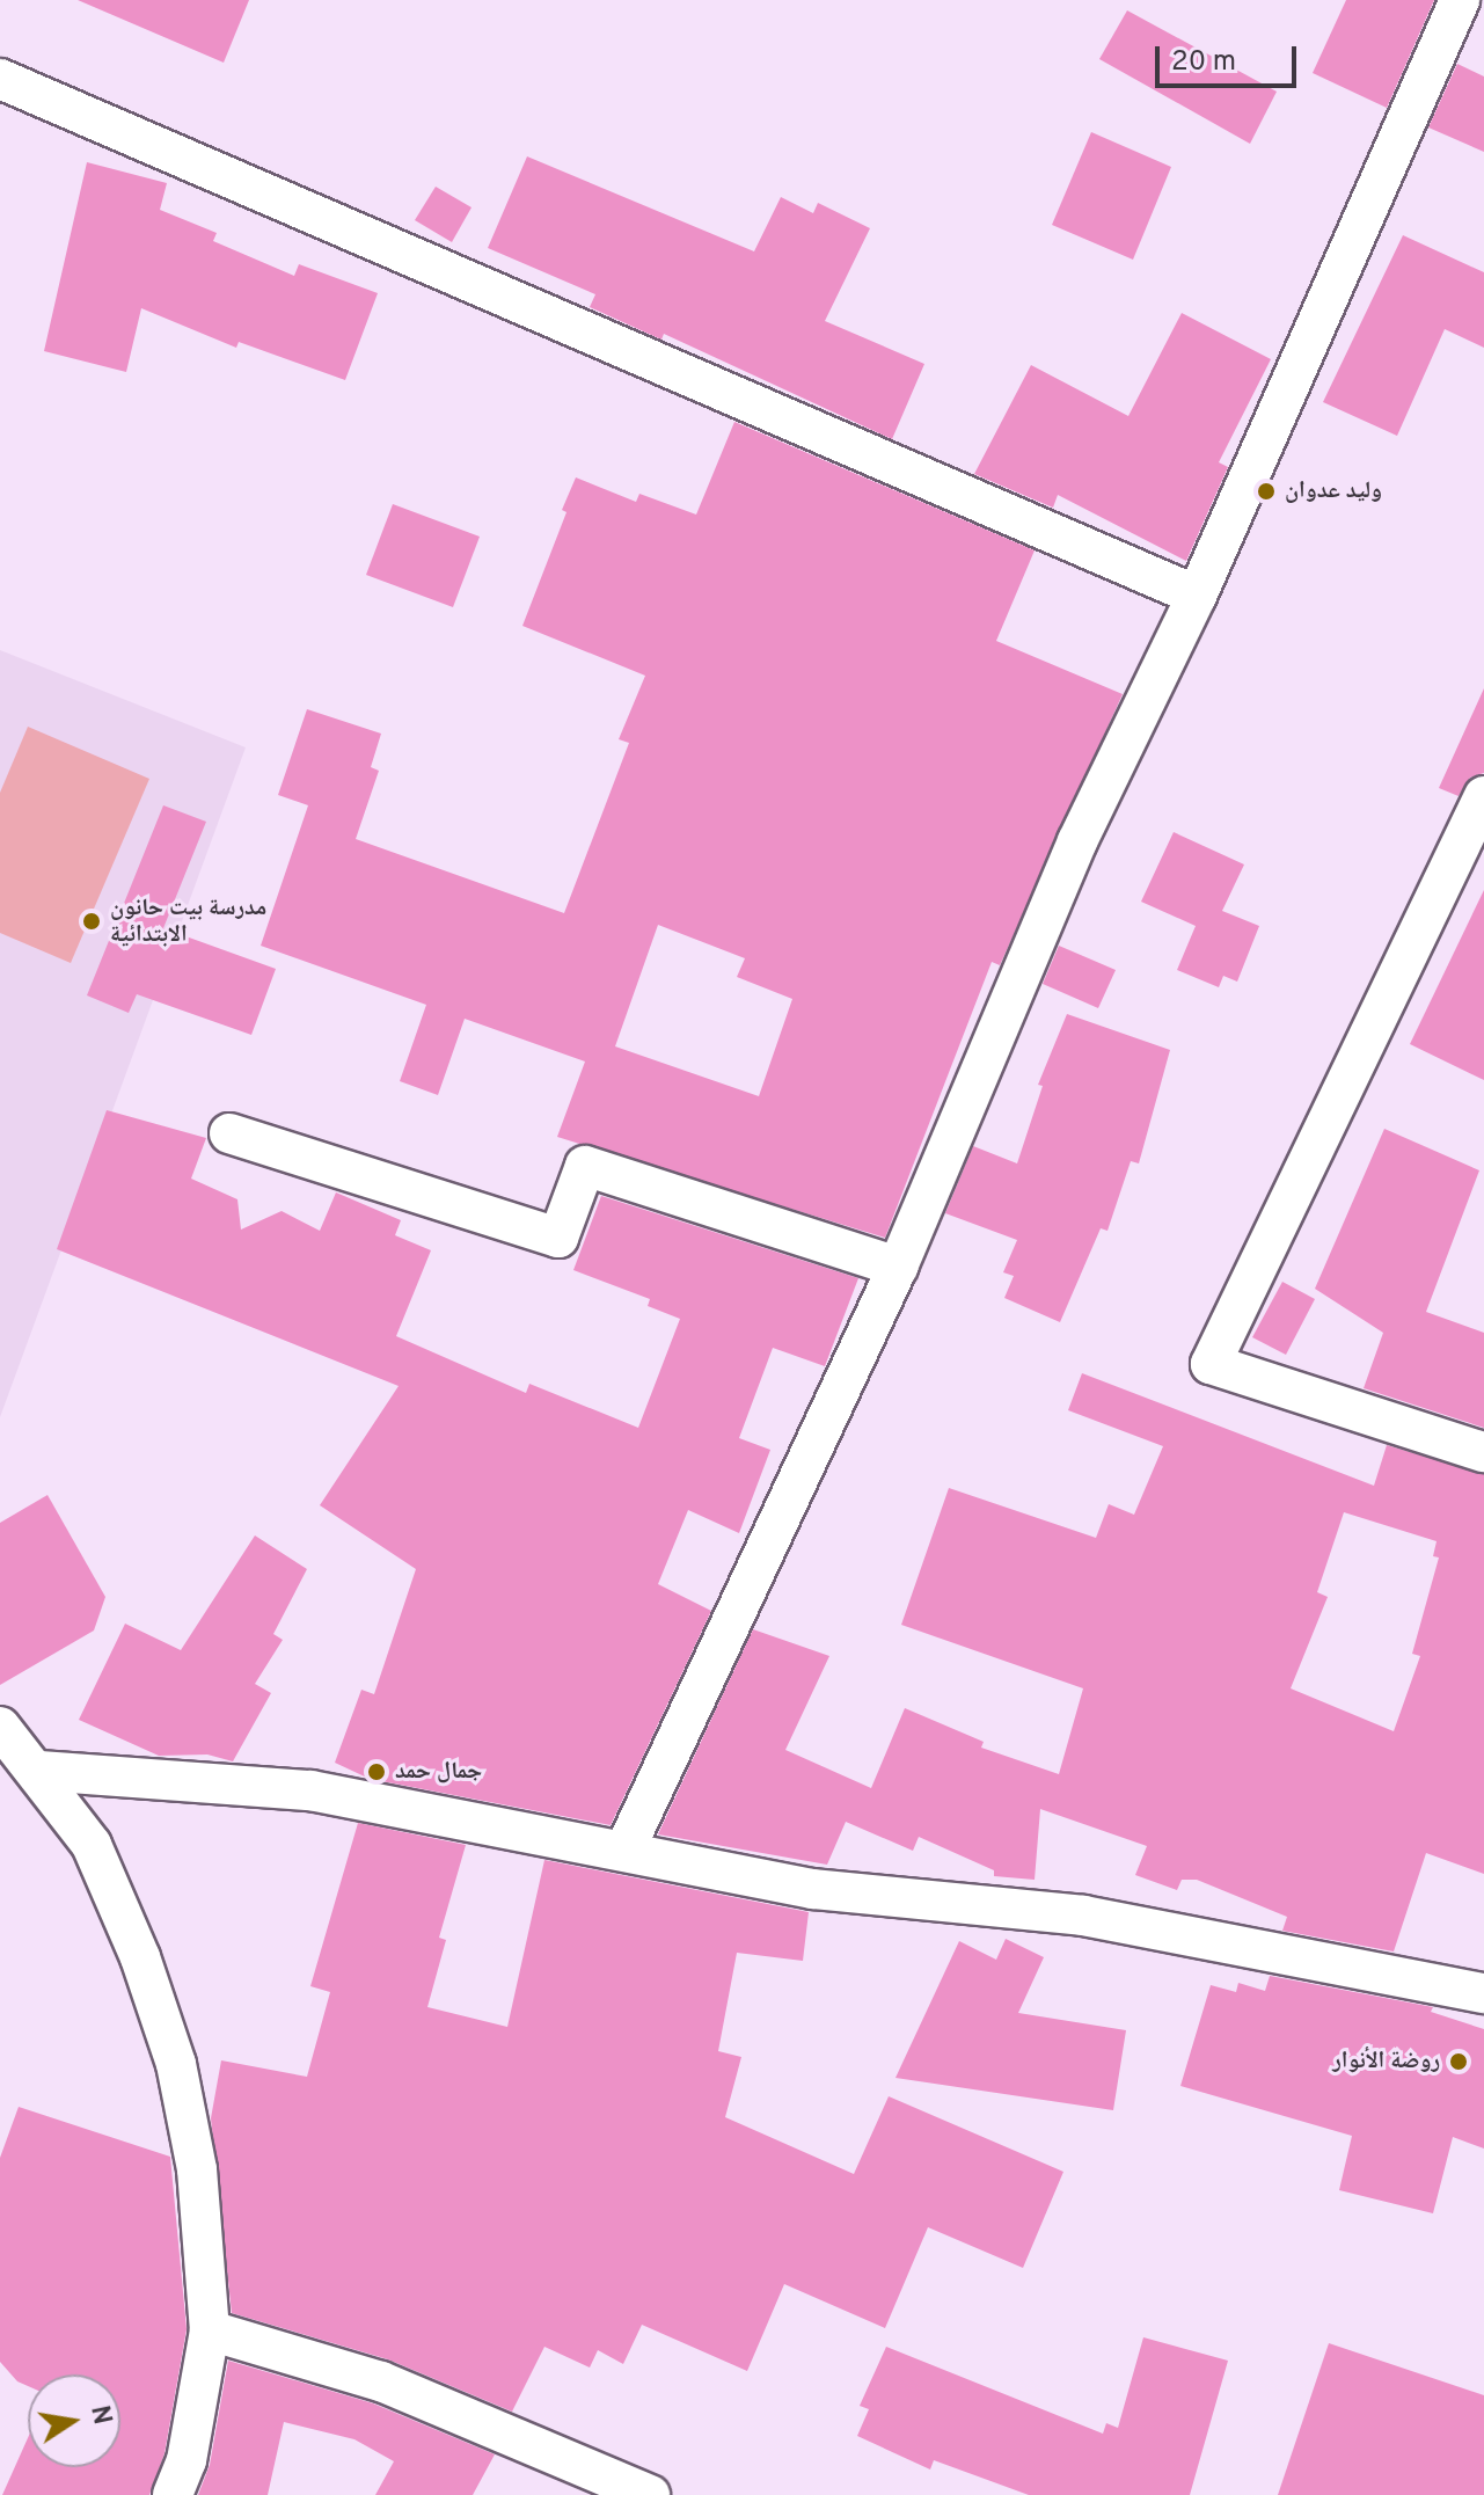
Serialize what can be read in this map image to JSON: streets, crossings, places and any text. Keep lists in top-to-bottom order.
{
  "places": [
    "وليد عدوان",
    "مدرسة بيت حانون الابتدائية",
    "جمال حمد",
    "روضة الأنوار"
  ],
  "scale_bar": "20 m",
  "north": "right"
}
